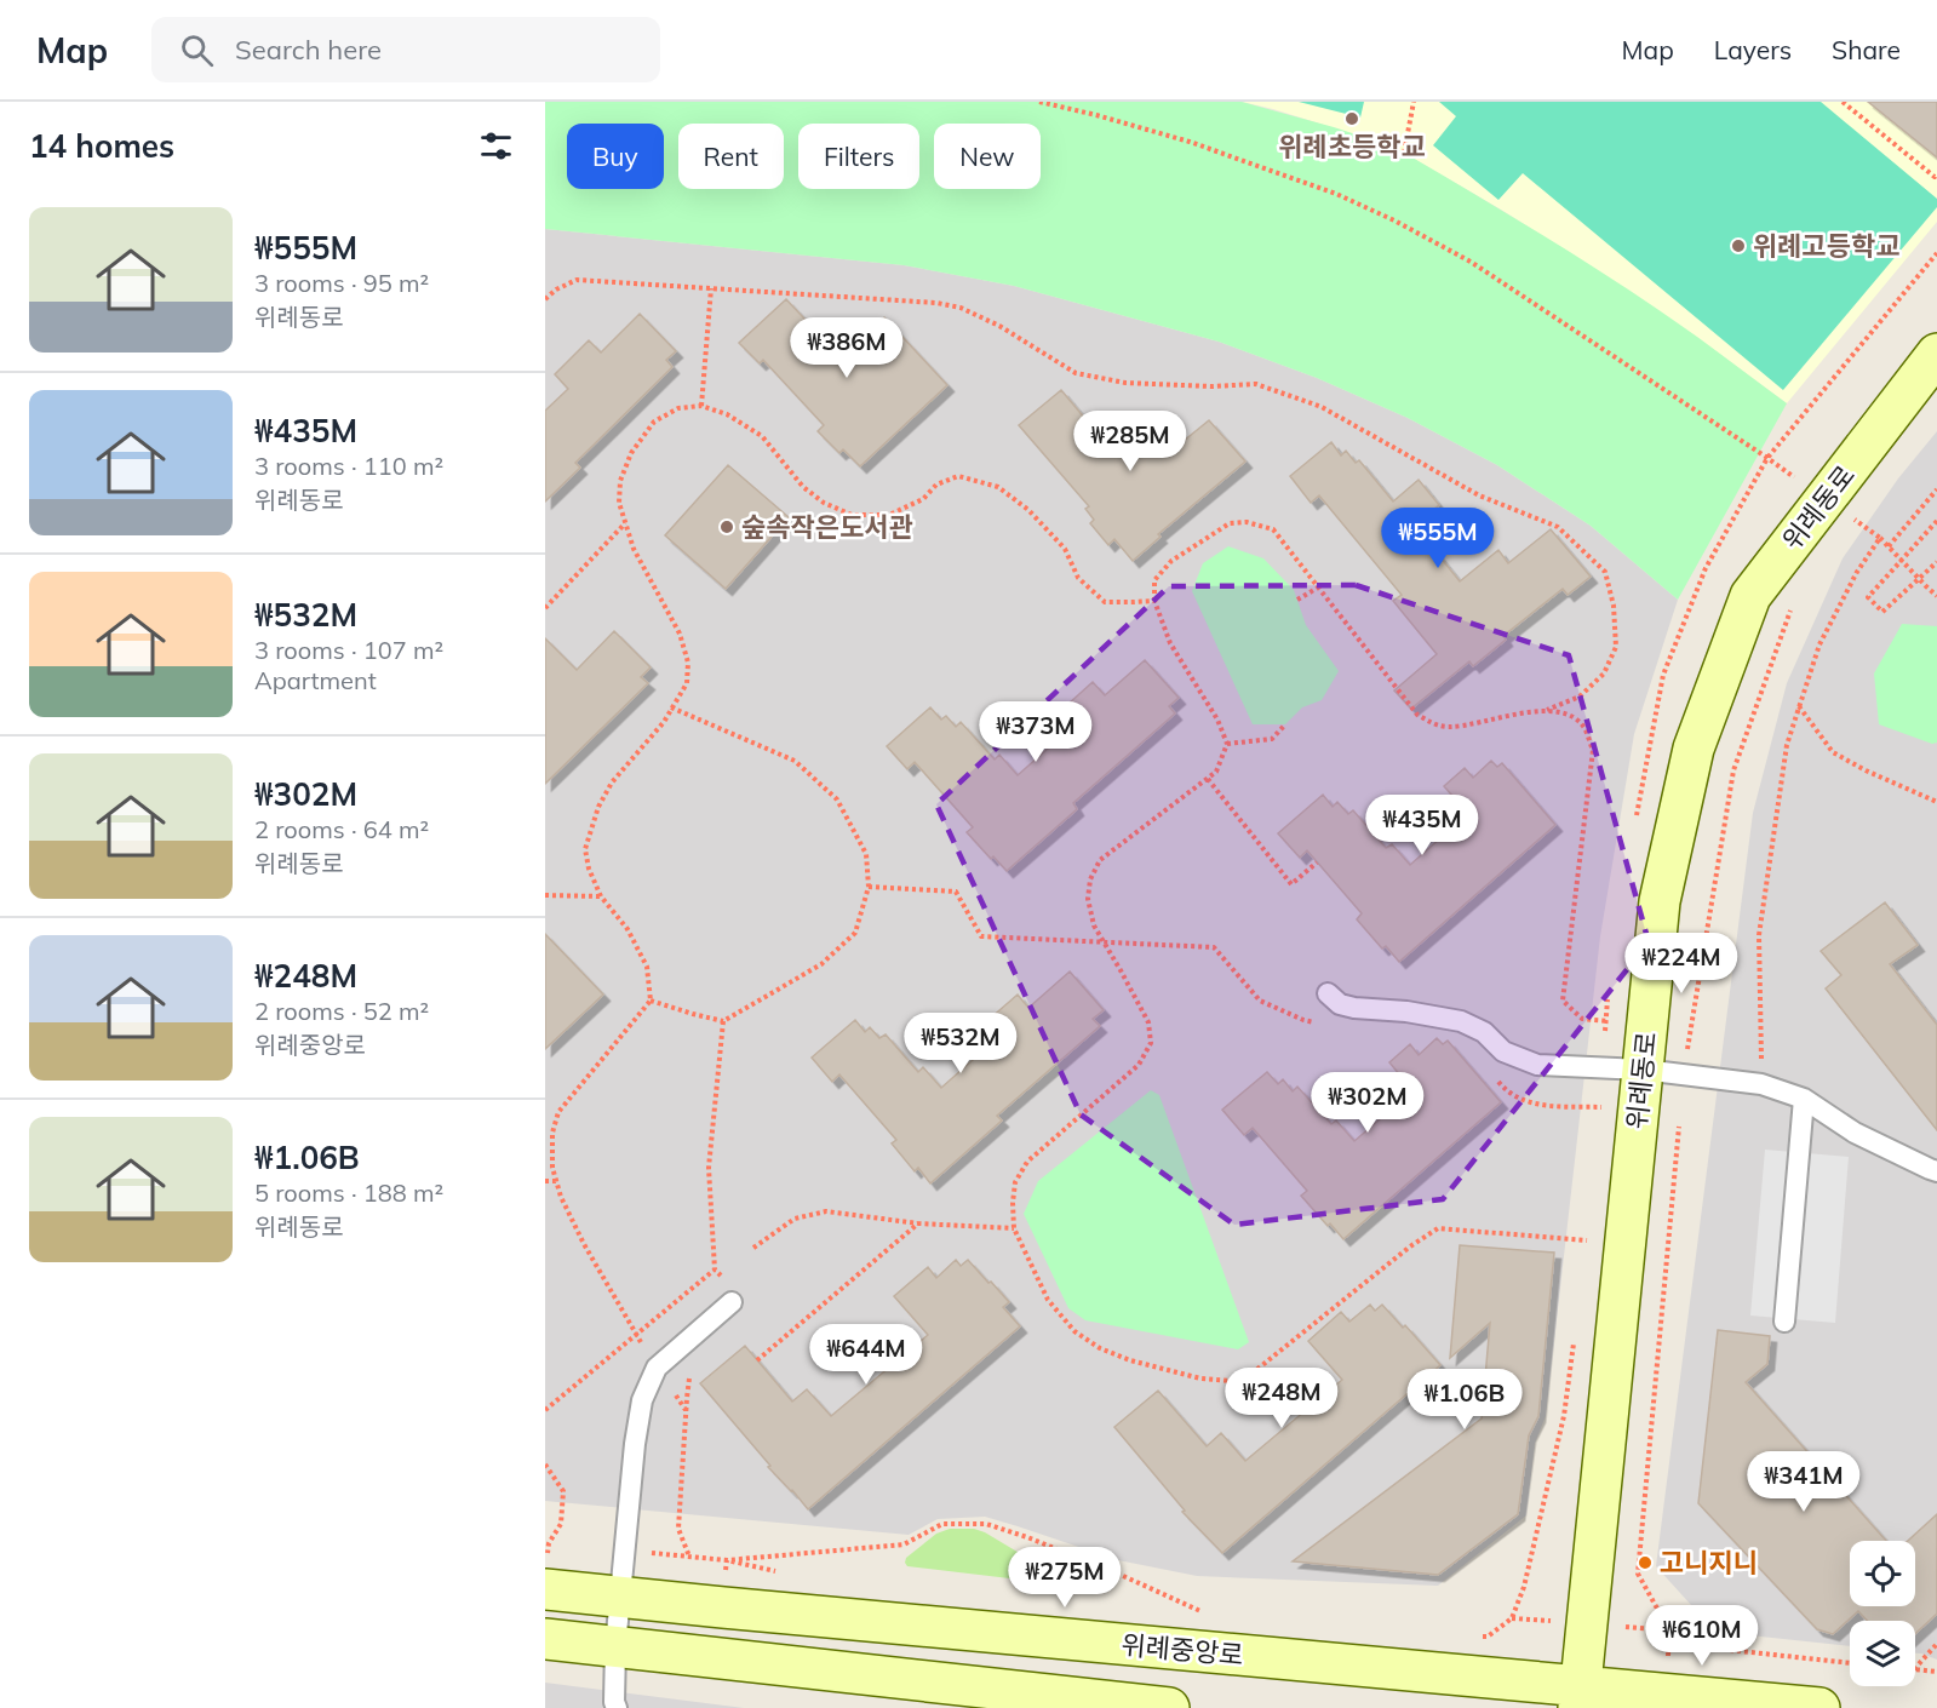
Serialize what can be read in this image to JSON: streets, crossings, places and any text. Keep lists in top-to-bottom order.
{
  "streets": {
    "main road": ["위례동로", "위례중앙로"]
  },
  "crossings": [
    ["위례동로", "위례중앙로"]
  ],
  "places": [
    "위례초등학교",
    "위례고등학교",
    "숲속작은도서관",
    "고니지니"
  ],
  "page": {
    "header": "Map",
    "search": "Search here",
    "nav": ["Map", "Layers", "Share"],
    "heading": "14 homes",
    "chip": [
      "Buy",
      "Rent",
      "Filters",
      "New"
    ],
    "list": [
      {
        "name": "₩555M",
        "note": "3 rooms · 95 m² · 위례동로"
      },
      {
        "name": "₩435M",
        "note": "3 rooms · 110 m² · 위례동로"
      },
      {
        "name": "₩532M",
        "note": "3 rooms · 107 m² · Apartment"
      },
      {
        "name": "₩302M",
        "note": "2 rooms · 64 m² · 위례동로"
      },
      {
        "name": "₩248M",
        "note": "2 rooms · 52 m² · 위례중앙로"
      },
      {
        "name": "₩1.06B",
        "note": "5 rooms · 188 m² · 위례동로"
      }
    ],
    "price": [
      "₩386M",
      "₩285M",
      "₩555M",
      "₩373M",
      "₩435M",
      "₩224M",
      "₩532M",
      "₩302M",
      "₩644M",
      "₩248M",
      "₩1.06B",
      "₩341M",
      "₩275M",
      "₩610M"
    ]
  }
}
